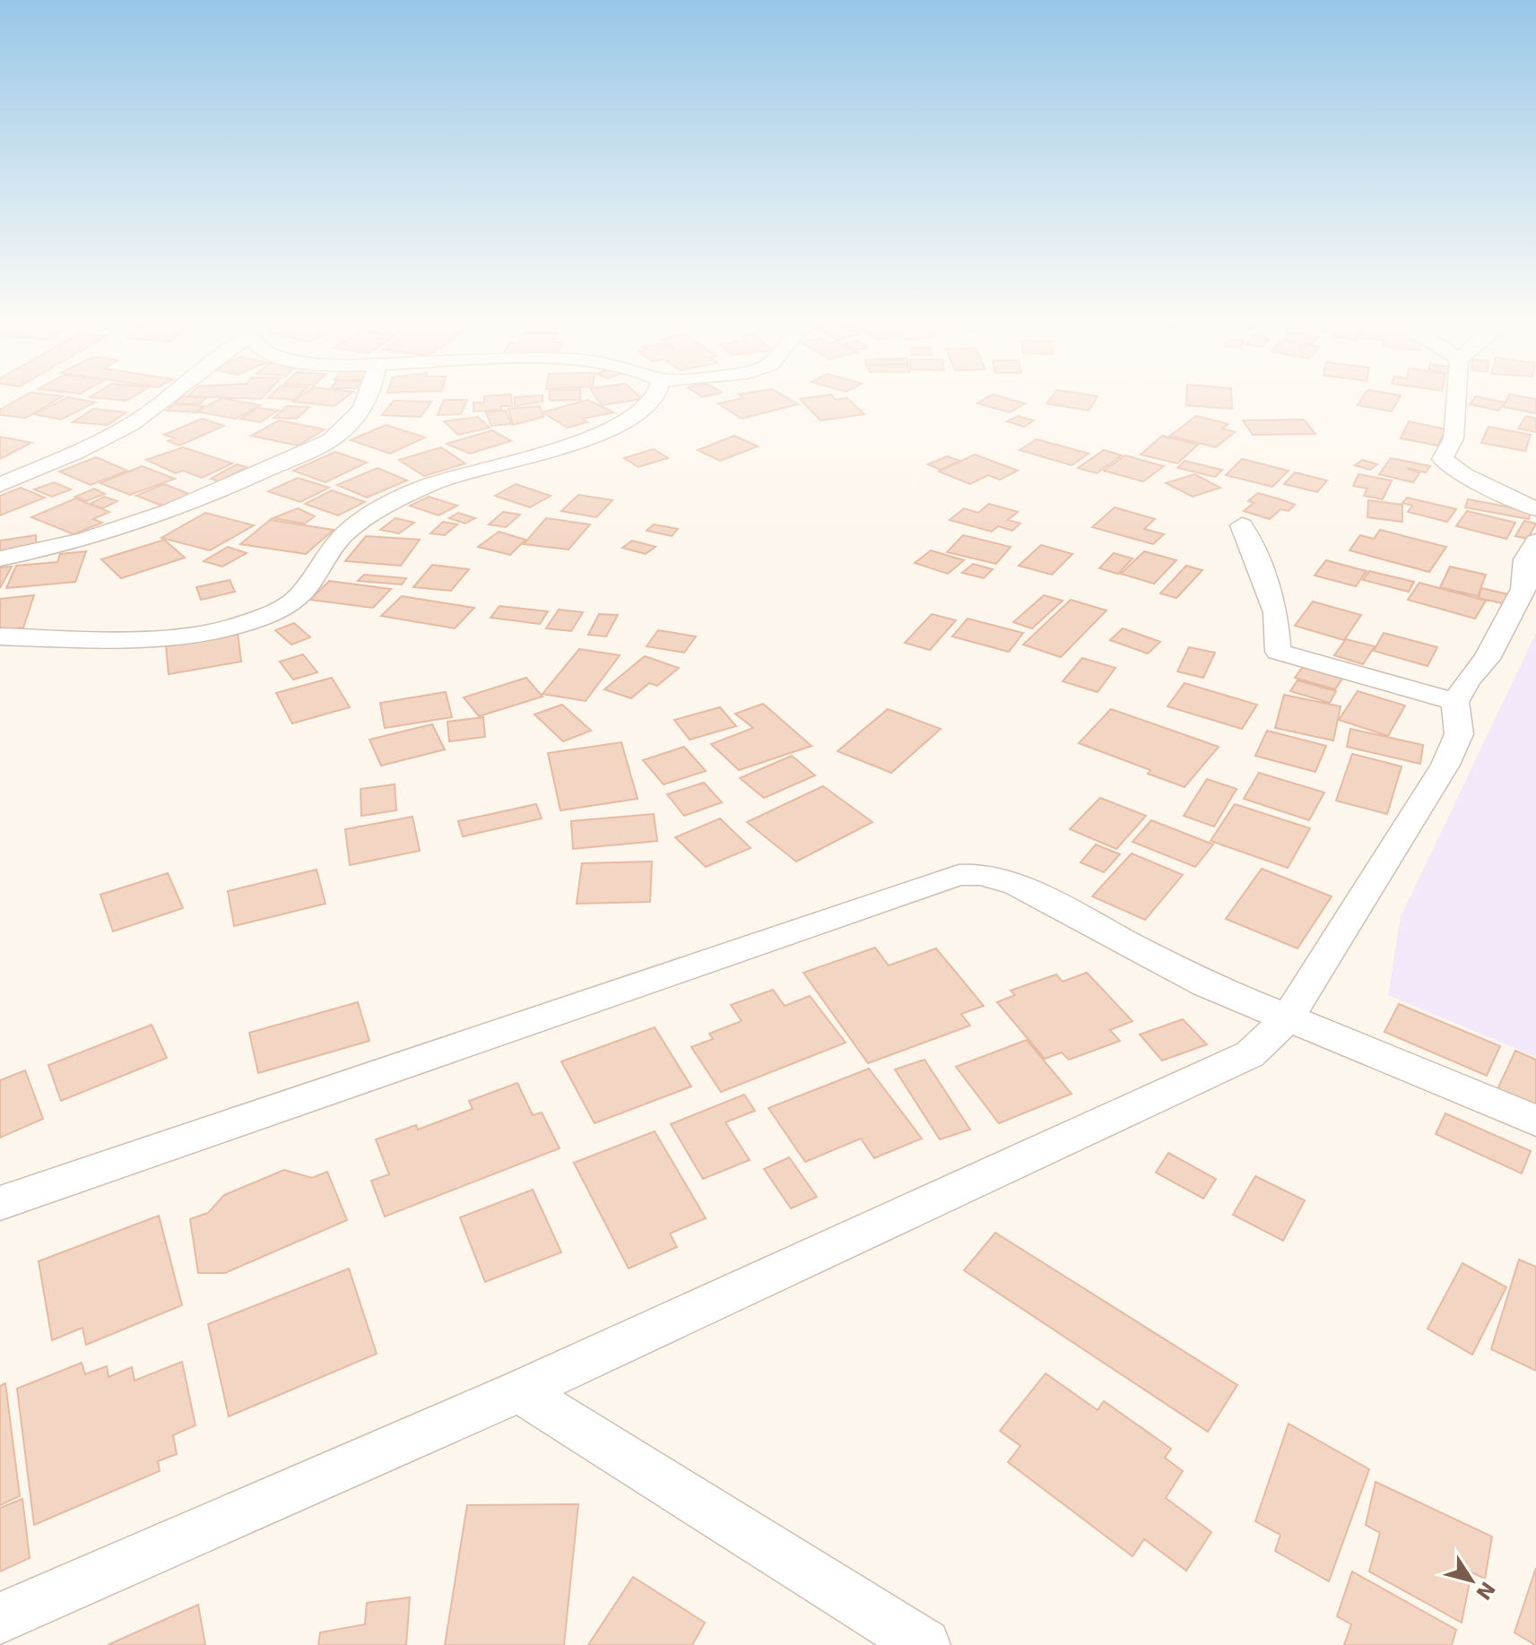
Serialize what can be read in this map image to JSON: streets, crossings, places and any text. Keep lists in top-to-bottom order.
{
  "north": "bottom right"
}
